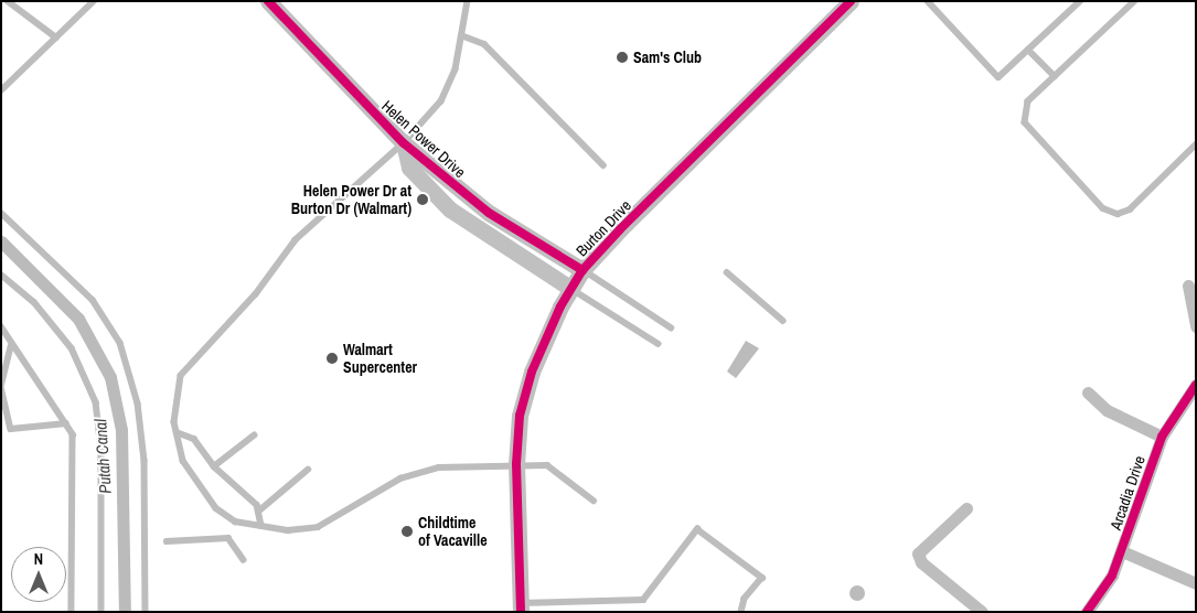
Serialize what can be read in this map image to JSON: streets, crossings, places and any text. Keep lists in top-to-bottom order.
{
  "streets": {
    "street": ["Helen Power Drive", "Burton Drive", "Arcadia Drive"]
  },
  "crossings": [
    ["Helen Power Drive", "Burton Drive"]
  ],
  "water": ["Putah Canal"],
  "places": [
    "Sam's Club",
    "Helen Power Dr at Burton Dr (Walmart)",
    "Walmart Supercenter",
    "Childtime of Vacaville"
  ],
  "north": "top"
}
